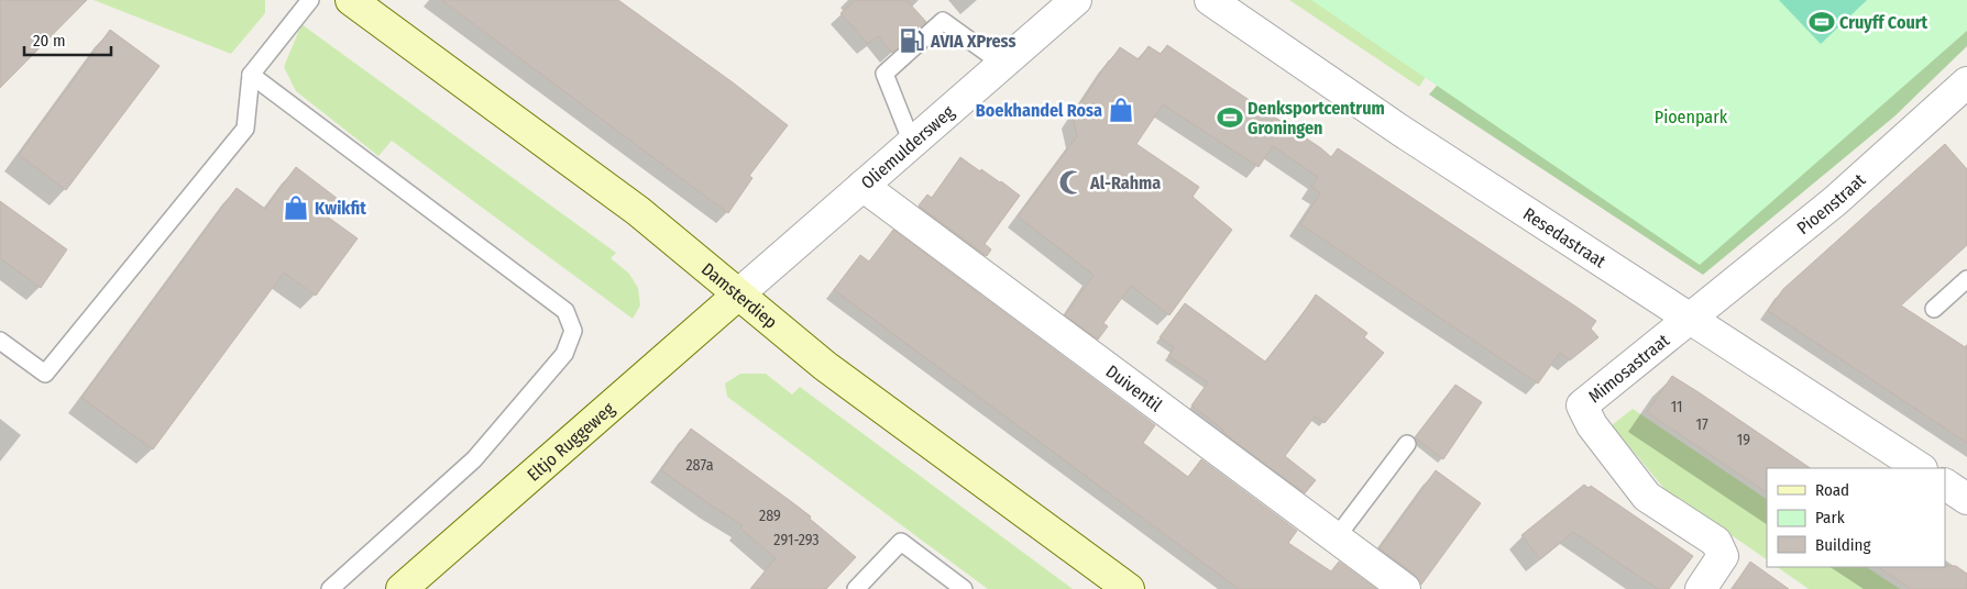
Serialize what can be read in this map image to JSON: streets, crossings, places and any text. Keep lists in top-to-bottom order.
{
  "streets": {
    "main road": ["Damsterdiep", "Eltjo Ruggeweg"],
    "street": [
      "Oliemuldersweg",
      "Pioenstraat",
      "Resedastraat",
      "Mimosastraat",
      "Duiventil"
    ]
  },
  "crossings": [
    ["Oliemuldersweg", "Damsterdiep"],
    ["Oliemuldersweg", "Duiventil"],
    ["Oliemuldersweg", "Eltjo Ruggeweg"],
    ["Pioenstraat", "Resedastraat"],
    ["Pioenstraat", "Mimosastraat"],
    ["Resedastraat", "Mimosastraat"],
    ["Damsterdiep", "Eltjo Ruggeweg"]
  ],
  "parks": ["Pioenpark"],
  "places": {
    "sports": ["Cruyff Court", "Denksportcentrum Groningen"],
    "fuel station": ["AVIA XPress"],
    "shop": ["Boekhandel Rosa", "Kwikfit"],
    "mosque": ["Al-Rahma"]
  },
  "house_numbers": [
    "11",
    "17",
    "19",
    "287a",
    "289",
    "291-293"
  ],
  "legend": ["Road", "Park", "Building"],
  "scale_bar": "20 m"
}
